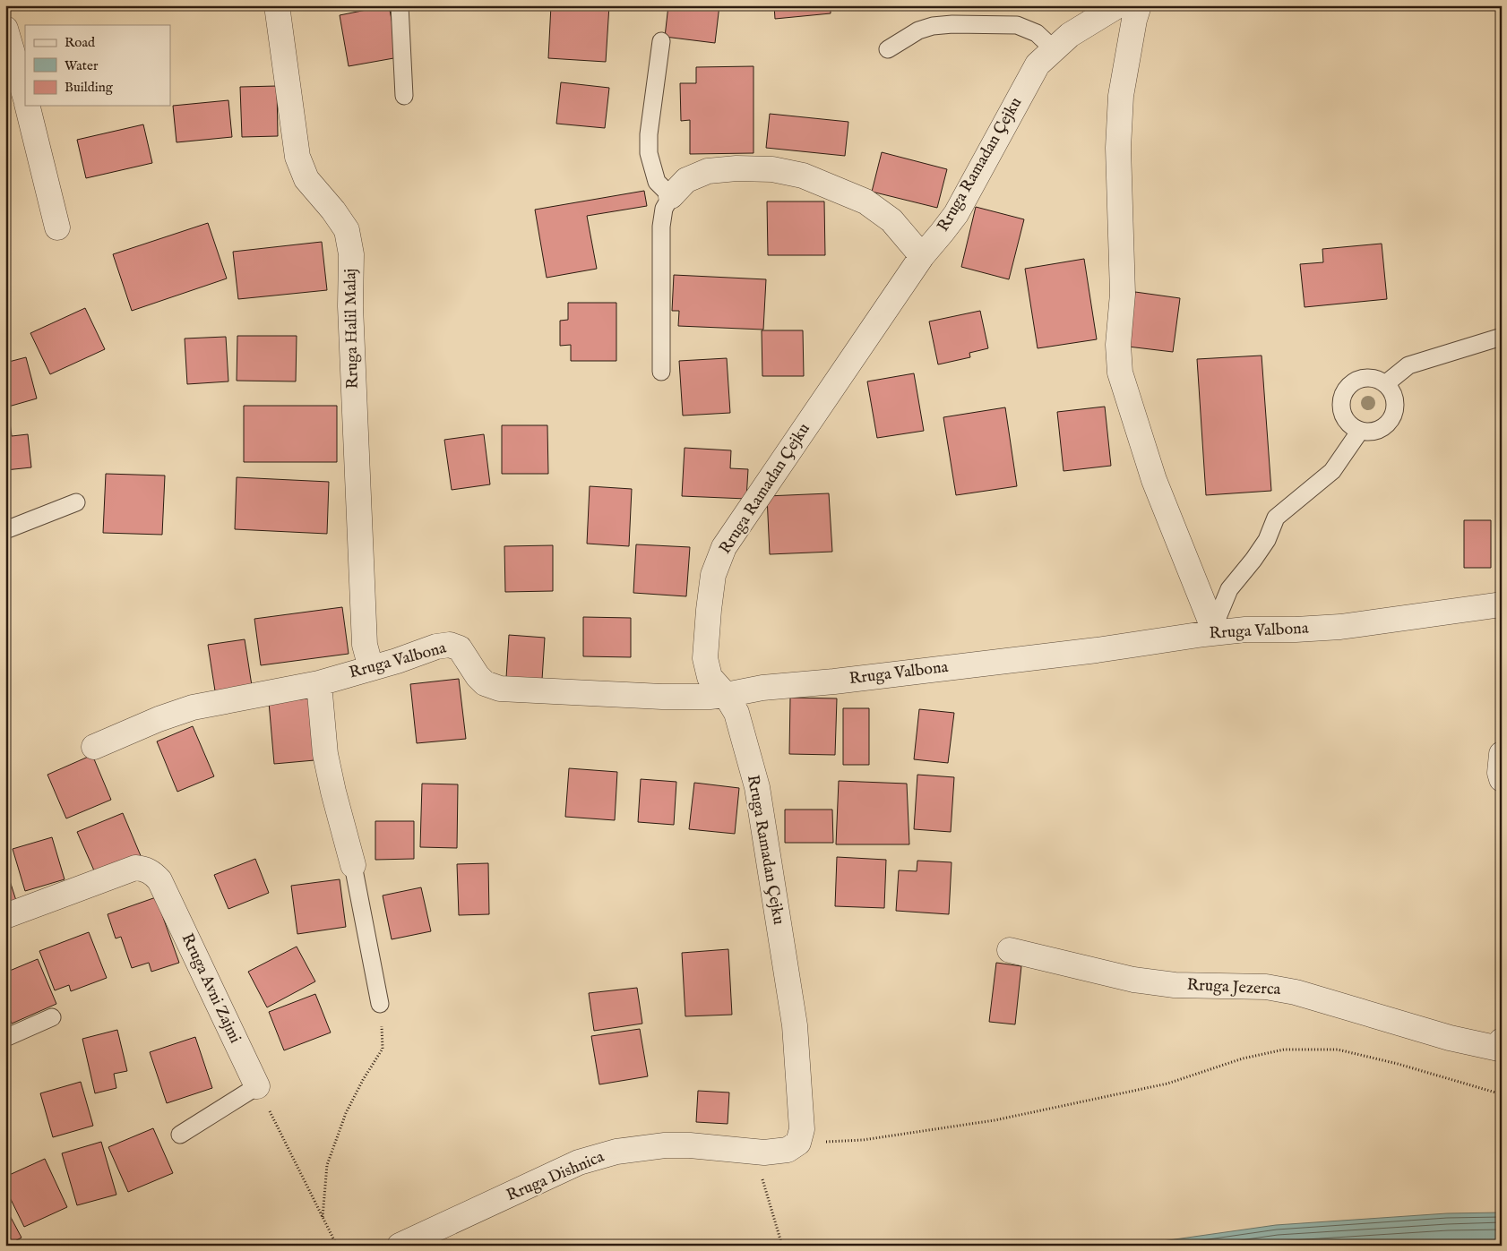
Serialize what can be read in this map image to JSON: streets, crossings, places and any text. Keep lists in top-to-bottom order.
{
  "streets": {
    "street": [
      "Rruga Ramadan Çejku",
      "Rruga Halil Malaj",
      "Rruga Valbona",
      "Rruga Jezerca",
      "Rruga Avni Zajmi",
      "Rruga Dishnica"
    ]
  },
  "crossings": [
    ["Rruga Ramadan Çejku", "Rruga Valbona"],
    ["Rruga Ramadan Çejku", "Rruga Dishnica"],
    ["Rruga Halil Malaj", "Rruga Valbona"]
  ],
  "legend": ["Road", "Water", "Building"]
}
